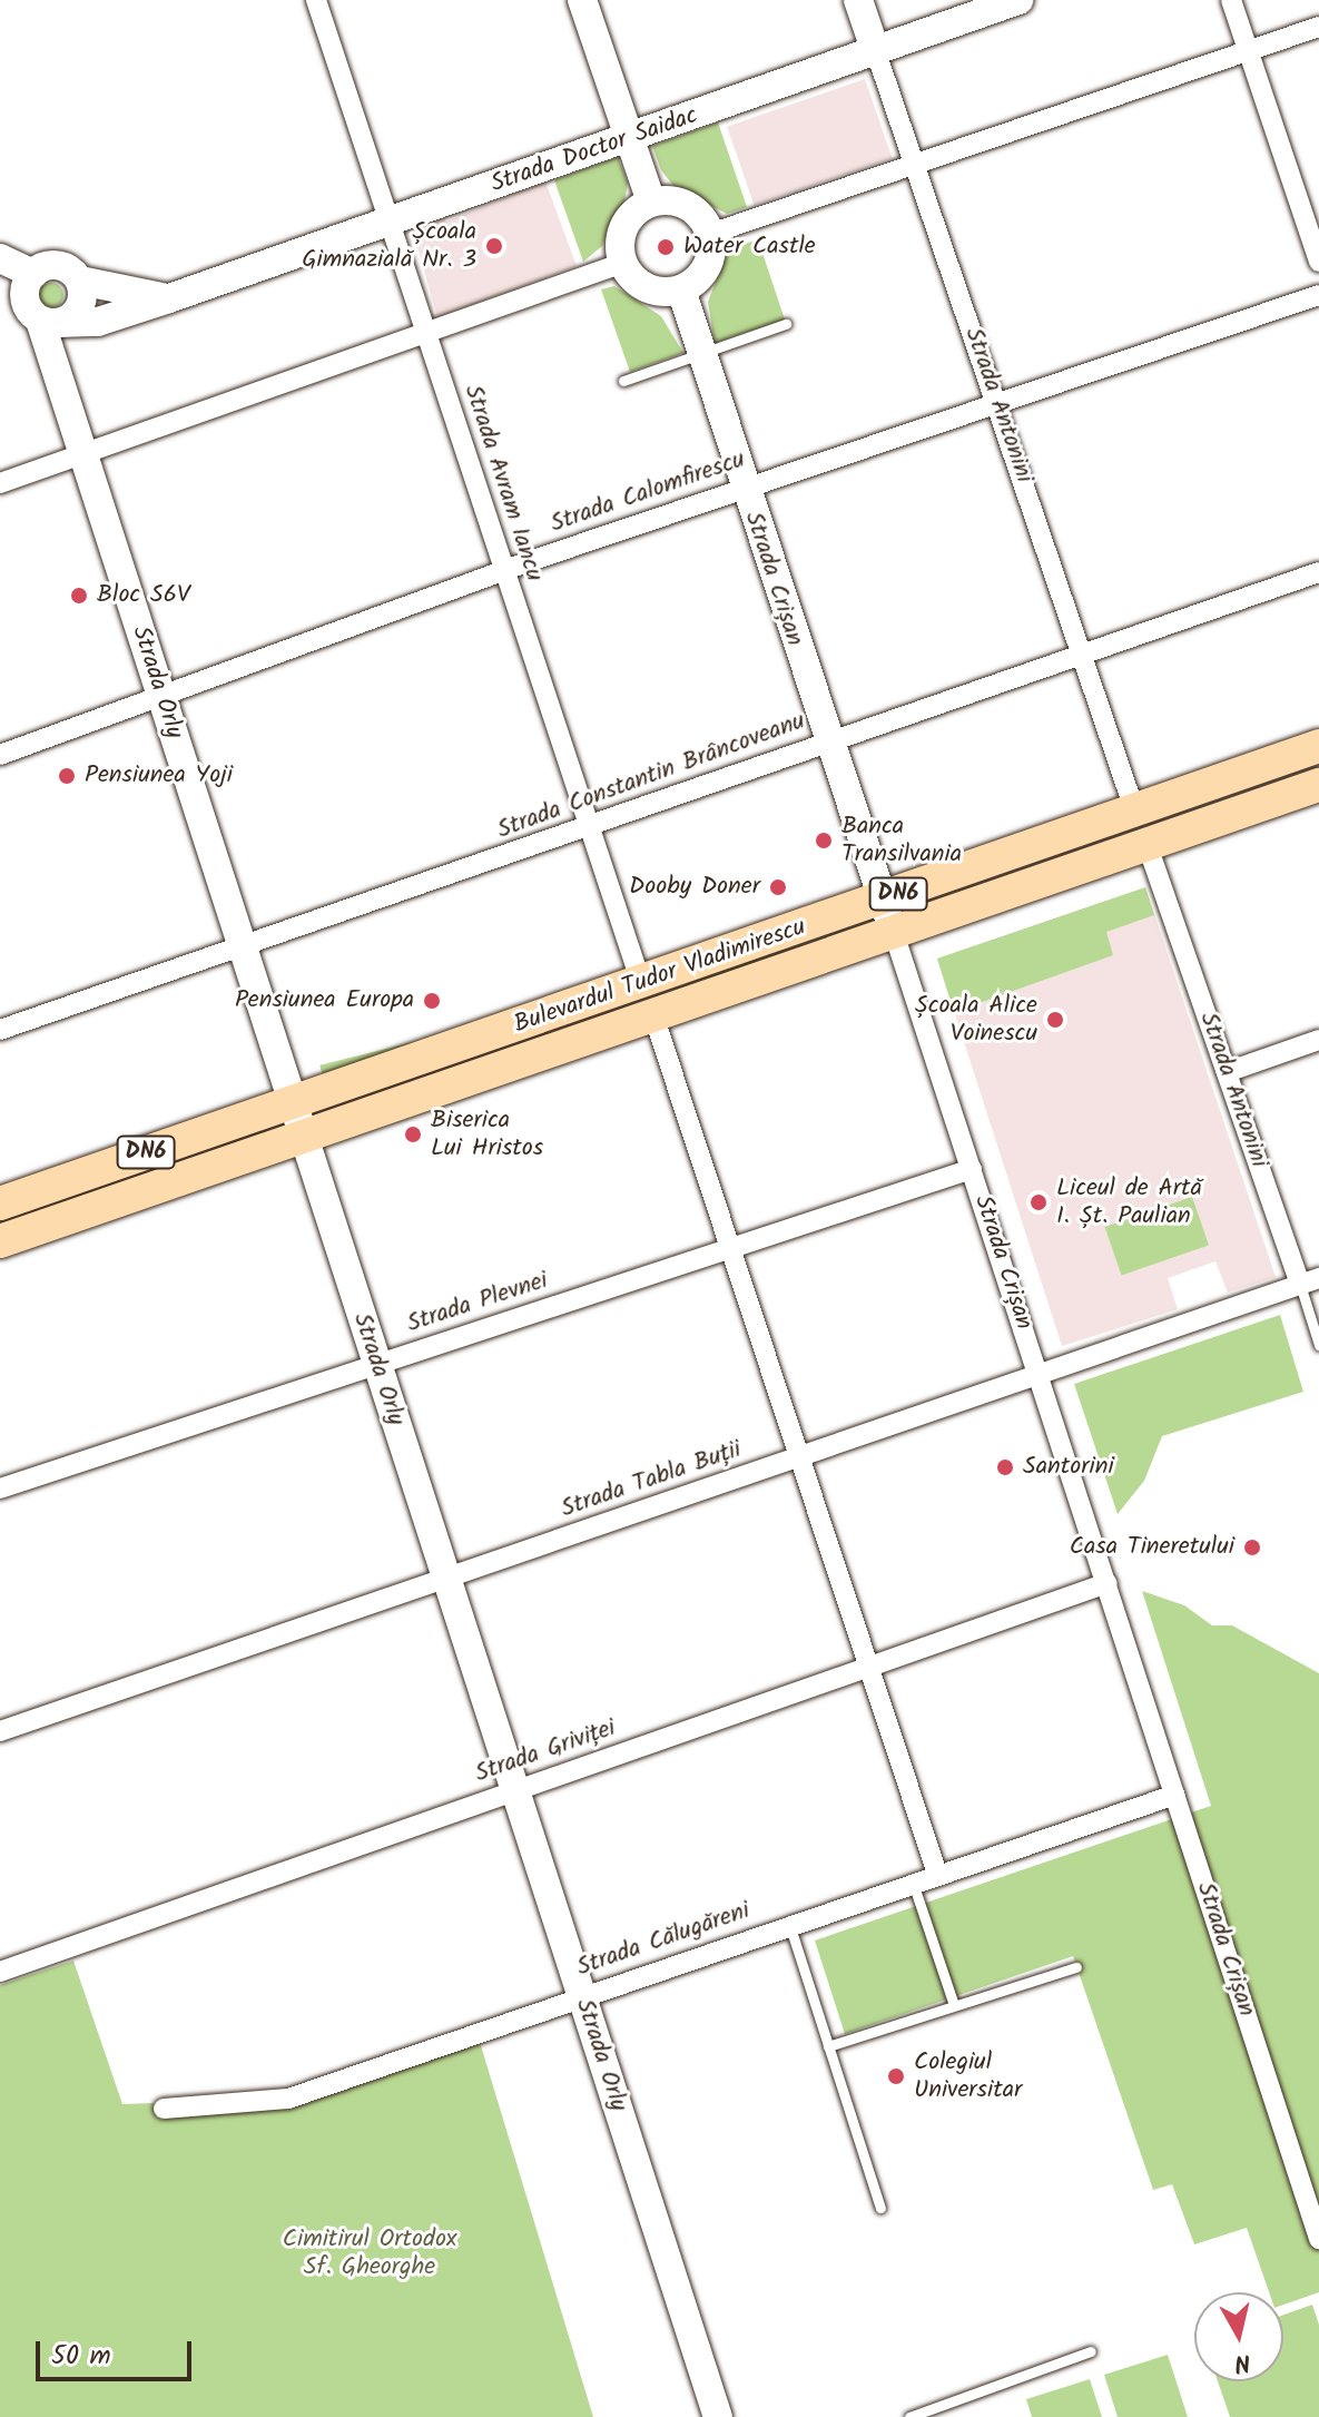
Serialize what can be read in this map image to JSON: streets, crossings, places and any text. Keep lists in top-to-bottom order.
{
  "streets": {
    "main road": ["DN6", "Bulevardul Tudor Vladimirescu"],
    "street": [
      "Strada Doctor Saidac",
      "Strada Antonini",
      "Strada Avram Iancu",
      "Strada Calomfirescu",
      "Strada Crișan",
      "Strada Orly",
      "Strada Constantin Brâncoveanu",
      "Strada Plevnei",
      "Strada Tabla Buții",
      "Strada Griviței",
      "Strada Călugăreni"
    ]
  },
  "crossings": [
    ["Strada Doctor Saidac", "Strada Antonini"],
    ["Strada Doctor Saidac", "Strada Avram Iancu"],
    ["Strada Doctor Saidac", "Strada Orly"],
    ["Strada Antonini", "Strada Calomfirescu"],
    ["Strada Antonini", "Strada Constantin Brâncoveanu"],
    ["Strada Antonini", "Bulevardul Tudor Vladimirescu"],
    ["Strada Antonini", "Strada Tabla Buții"],
    ["Strada Avram Iancu", "Strada Calomfirescu"],
    ["Strada Avram Iancu", "Strada Constantin Brâncoveanu"],
    ["Strada Avram Iancu", "Bulevardul Tudor Vladimirescu"],
    ["Strada Calomfirescu", "Strada Crișan"],
    ["Strada Calomfirescu", "Strada Orly"],
    ["Strada Crișan", "Strada Constantin Brâncoveanu"],
    ["Strada Crișan", "Bulevardul Tudor Vladimirescu"],
    ["Strada Crișan", "Strada Plevnei"],
    ["Strada Crișan", "Strada Tabla Buții"],
    ["Strada Crișan", "Strada Griviței"],
    ["Strada Crișan", "Strada Călugăreni"],
    ["Strada Orly", "Strada Constantin Brâncoveanu"],
    ["Strada Orly", "Bulevardul Tudor Vladimirescu"],
    ["Strada Orly", "Strada Plevnei"],
    ["Strada Orly", "Strada Tabla Buții"],
    ["Strada Orly", "Strada Griviței"],
    ["Strada Orly", "Strada Călugăreni"]
  ],
  "parks": ["Cimitirul Ortodox Sf. Gheorghe"],
  "places": [
    "Școala Gimnazială Nr. 3",
    "Water Castle",
    "Bloc S6V",
    "Pensiunea Yoji",
    "Banca Transilvania",
    "Dooby Doner",
    "Pensiunea Europa",
    "Școala Alice Voinescu",
    "Biserica Lui Hristos",
    "Liceul de Artă I. Șt. Paulian",
    "Santorini",
    "Casa Tineretului",
    "Colegiul Universitar"
  ],
  "scale_bar": "50 m",
  "north": "bottom"
}
